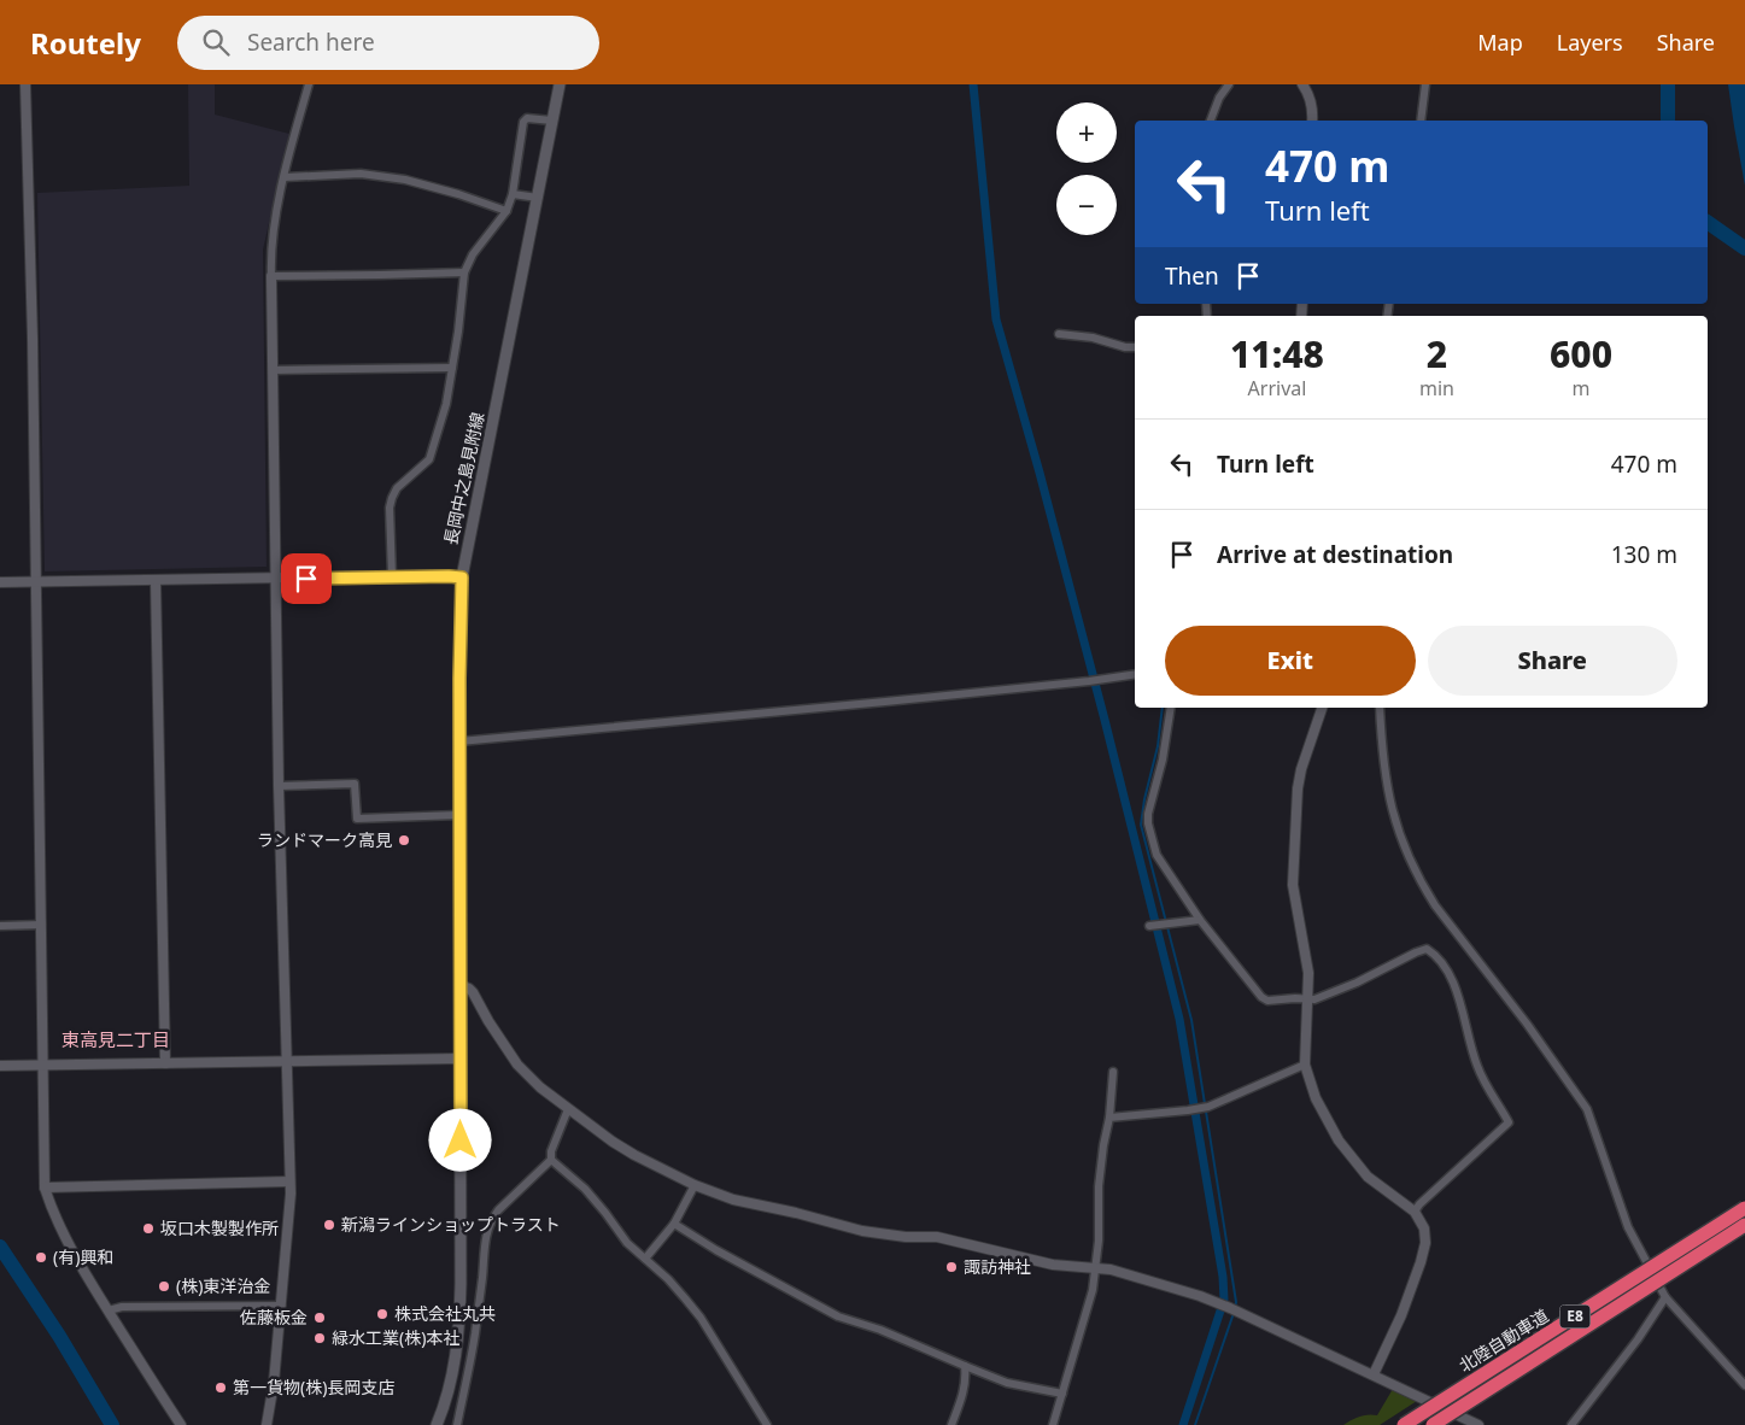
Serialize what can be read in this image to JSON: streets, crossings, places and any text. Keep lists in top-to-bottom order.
{
  "streets": {
    "highway": ["E8", "北陸自動車道"],
    "main road": ["長岡中之島見附線"]
  },
  "districts": ["東高見二丁目"],
  "places": [
    "ランドマーク高見",
    "新潟ラインショップトラスト",
    "坂口木製製作所",
    "(有)興和",
    "諏訪神社",
    "(株)東洋治金",
    "株式会社丸共",
    "佐藤板金",
    "緑水工業(株)本社",
    "第一貨物(株)長岡支店"
  ],
  "page": {
    "header": "Routely",
    "search": "Search here",
    "nav": ["Map", "Layers", "Share"],
    "map_buttons": ["+", "−"],
    "turn": ["470 m", "Turn left"],
    "then": "Then",
    "eta": [
      "11:48",
      "Arrival",
      "2",
      "min",
      "600",
      "m"
    ],
    "list": [
      {
        "name": "Turn left",
        "value": "470 m"
      },
      {
        "name": "Arrive at destination",
        "value": "130 m"
      }
    ],
    "buttons": ["Exit", "Share"]
  }
}
